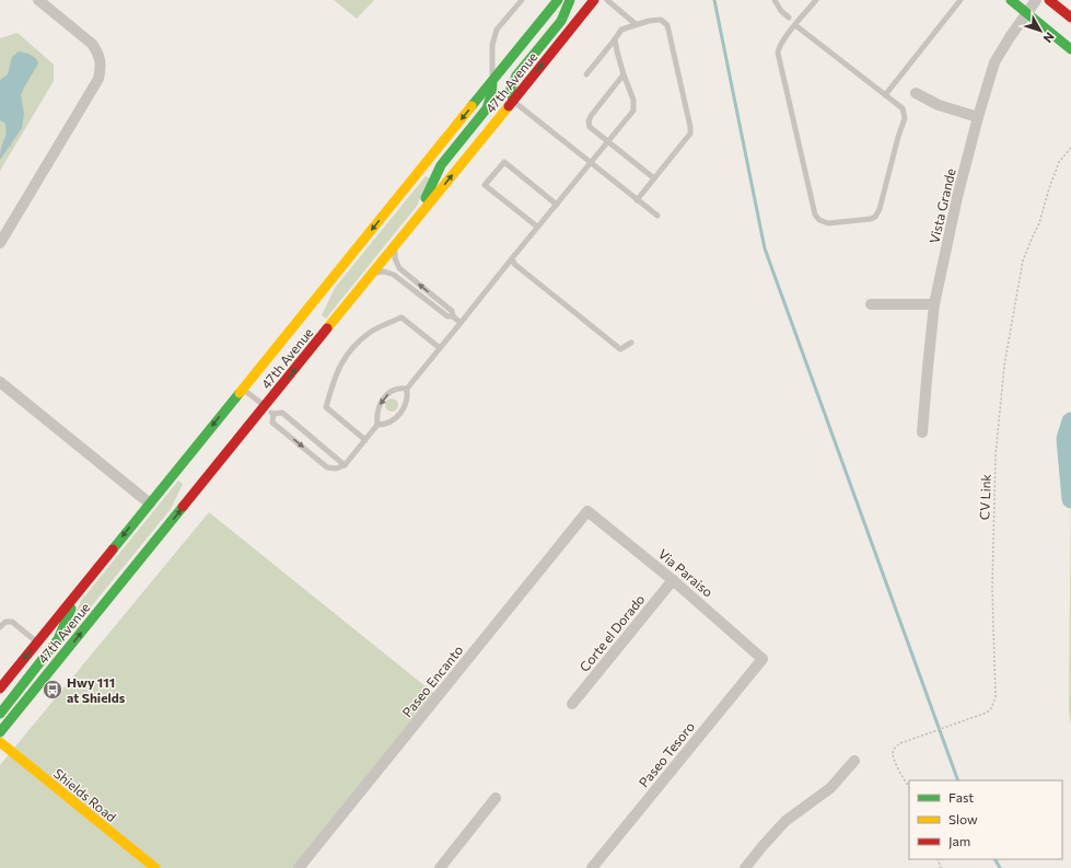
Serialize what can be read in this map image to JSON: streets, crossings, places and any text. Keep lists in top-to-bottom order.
{
  "streets": {
    "main road": ["47th Avenue", "Shields Road"],
    "street": [
      "Vista Grande",
      "Via Paraiso",
      "Corte el Dorado",
      "Paseo Encanto",
      "Paseo Tesoro"
    ],
    "path": ["CV Link"]
  },
  "crossings": [
    ["Via Paraiso", "Corte el Dorado"],
    ["Via Paraiso", "Paseo Encanto"],
    ["Via Paraiso", "Paseo Tesoro"]
  ],
  "places": {
    "bus stop": ["Hwy 111 at Shields"]
  },
  "legend": ["Fast", "Slow", "Jam"],
  "north": "bottom right"
}
